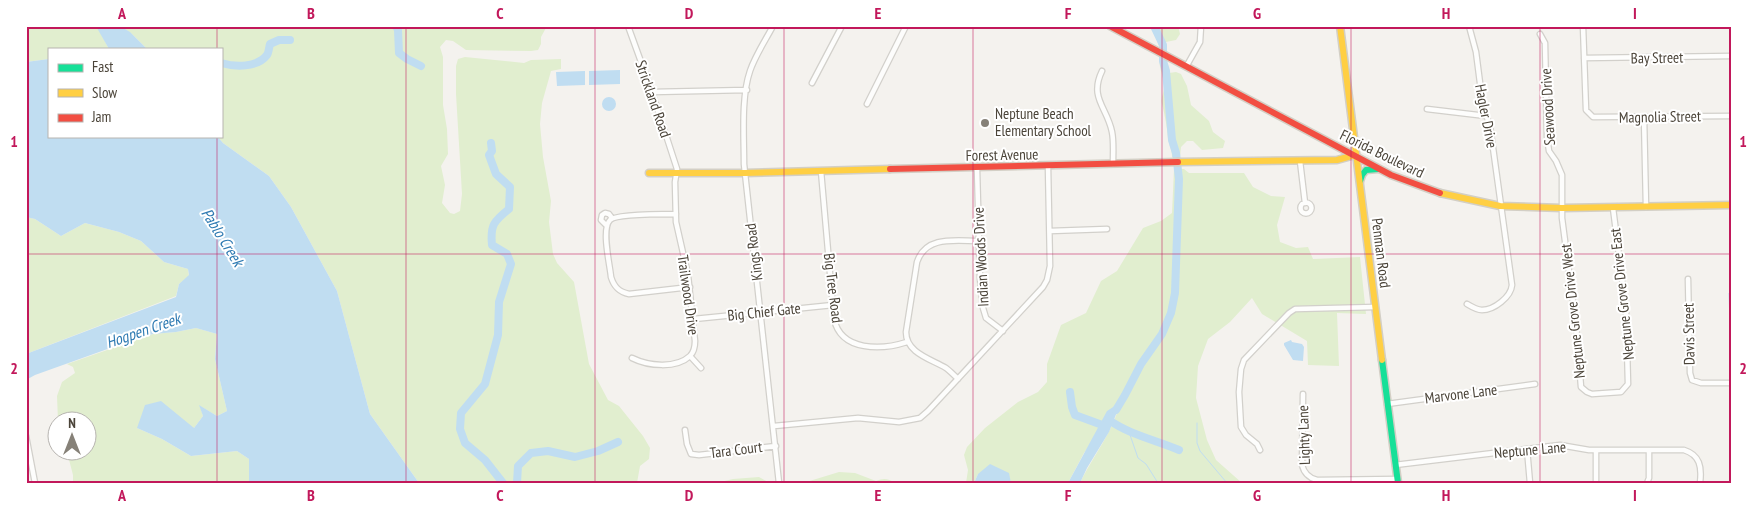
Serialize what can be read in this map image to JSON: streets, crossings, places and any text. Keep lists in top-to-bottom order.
{
  "streets": {
    "street": [
      "Bay Street",
      "Strickland Road",
      "Seawood Drive",
      "Hagler Drive",
      "Magnolia Street",
      "Florida Boulevard",
      "Forest Avenue",
      "Kings Road",
      "Penman Road",
      "Indian Woods Drive",
      "Big Tree Road",
      "Neptune Grove Drive East",
      "Trailwood Drive",
      "Neptune Grove Drive West",
      "Big Chief Gate",
      "Davis Street",
      "Marvone Lane",
      "Lighty Lane",
      "Tara Court",
      "Neptune Lane"
    ]
  },
  "crossings": [
    ["Bay Street", "Magnolia Street"],
    ["Strickland Road", "Forest Avenue"],
    ["Strickland Road", "Trailwood Drive"],
    ["Seawood Drive", "Florida Boulevard"],
    ["Seawood Drive", "Neptune Grove Drive West"],
    ["Hagler Drive", "Florida Boulevard"],
    ["Florida Boulevard", "Forest Avenue"],
    ["Florida Boulevard", "Penman Road"],
    ["Florida Boulevard", "Neptune Grove Drive East"],
    ["Florida Boulevard", "Neptune Grove Drive West"],
    ["Forest Avenue", "Kings Road"],
    ["Forest Avenue", "Penman Road"],
    ["Forest Avenue", "Indian Woods Drive"],
    ["Forest Avenue", "Big Tree Road"],
    ["Forest Avenue", "Trailwood Drive"],
    ["Kings Road", "Big Chief Gate"],
    ["Kings Road", "Tara Court"],
    ["Penman Road", "Marvone Lane"],
    ["Penman Road", "Lighty Lane"],
    ["Penman Road", "Neptune Lane"],
    ["Big Tree Road", "Big Chief Gate"],
    ["Neptune Grove Drive East", "Neptune Grove Drive West"],
    ["Trailwood Drive", "Big Chief Gate"]
  ],
  "water": ["Pablo Creek", "Hogpen Creek"],
  "places": ["Neptune Beach Elementary School"],
  "legend": ["Fast", "Slow", "Jam"],
  "north": "top",
  "grid": {
    "columns": [
      "A",
      "B",
      "C",
      "D",
      "E",
      "F",
      "G",
      "H",
      "I"
    ],
    "rows": ["1", "2"]
  }
}
